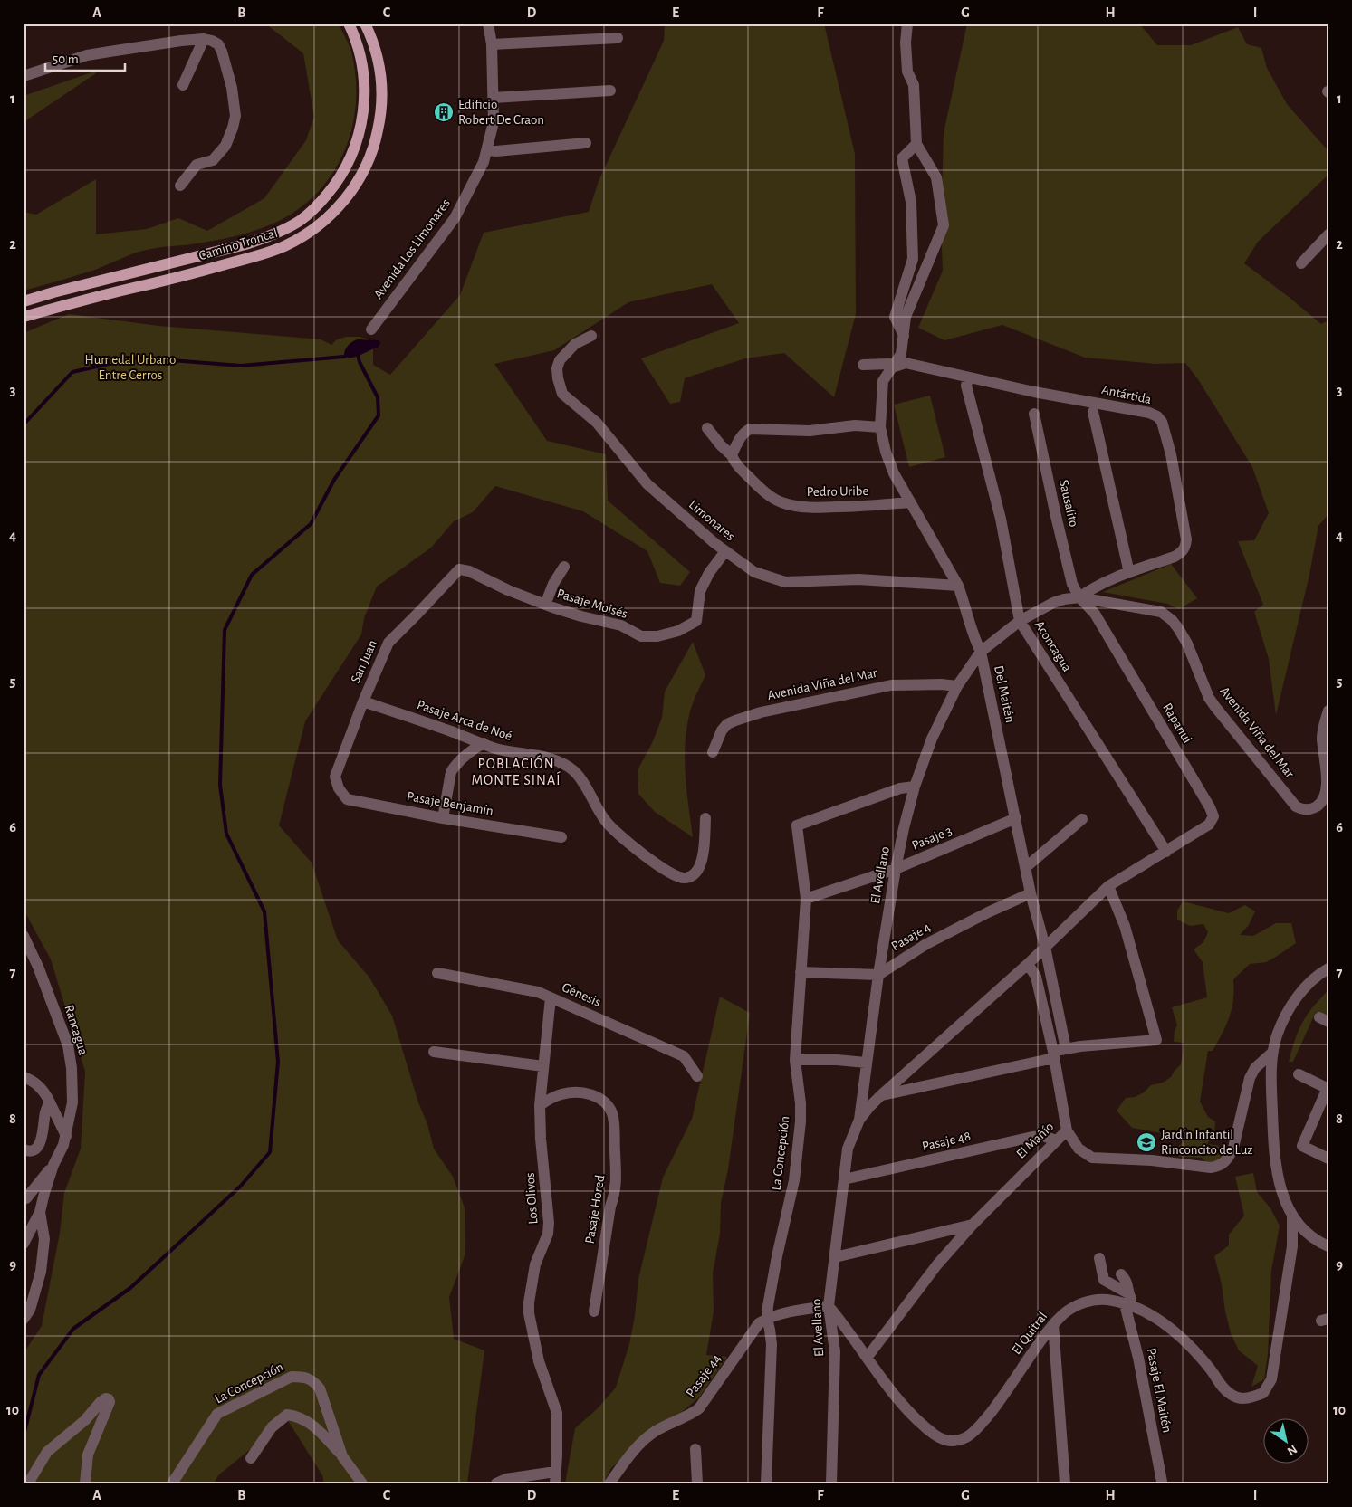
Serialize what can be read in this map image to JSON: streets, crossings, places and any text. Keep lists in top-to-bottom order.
{
  "streets": {
    "main road": ["Camino Troncal"],
    "street": [
      "Avenida Los Limonares",
      "Antártida",
      "Pedro Uribe",
      "Sausalito",
      "Limonares",
      "Pasaje Moisés",
      "Aconcagua",
      "San Juan",
      "Avenida Viña del Mar",
      "Del Maitén",
      "Pasaje Arca de Noé",
      "Rapanui",
      "Pasaje Benjamín",
      "Pasaje 3",
      "El Avellano",
      "Pasaje 4",
      "Génesis",
      "Rancagua",
      "El Mañío",
      "Pasaje 48",
      "La Concepción",
      "Los Olivos",
      "Pasaje Hored",
      "El Quitral",
      "Pasaje 44",
      "Pasaje El Maitén"
    ]
  },
  "crossings": [
    ["Antártida", "Sausalito"],
    ["Antártida", "Aconcagua"],
    ["Antártida", "Avenida Viña del Mar"],
    ["Antártida", "Del Maitén"],
    ["Antártida", "Rapanui"],
    ["Pedro Uribe", "Del Maitén"],
    ["Sausalito", "Avenida Viña del Mar"],
    ["Sausalito", "Rapanui"],
    ["Limonares", "Pasaje Moisés"],
    ["Limonares", "Del Maitén"],
    ["Pasaje Moisés", "San Juan"],
    ["Aconcagua", "Avenida Viña del Mar"],
    ["Aconcagua", "Rapanui"],
    ["San Juan", "Pasaje Arca de Noé"],
    ["San Juan", "Pasaje Benjamín"],
    ["Avenida Viña del Mar", "Del Maitén"],
    ["Avenida Viña del Mar", "Rapanui"],
    ["Avenida Viña del Mar", "El Avellano"],
    ["Del Maitén", "Pasaje 3"],
    ["Del Maitén", "El Avellano"],
    ["Del Maitén", "Pasaje 4"],
    ["Rapanui", "El Avellano"],
    ["Pasaje 3", "El Avellano"],
    ["Pasaje 3", "La Concepción"],
    ["El Avellano", "Pasaje 4"],
    ["El Avellano", "Pasaje 48"],
    ["El Avellano", "La Concepción"],
    ["El Avellano", "El Quitral"],
    ["Génesis", "Los Olivos"],
    ["El Mañío", "Pasaje 48"],
    ["El Mañío", "El Quitral"],
    ["La Concepción", "Pasaje 44"],
    ["Los Olivos", "Pasaje Hored"],
    ["El Quitral", "Pasaje El Maitén"]
  ],
  "districts": ["POBLACIÓN MONTE SINAÍ"],
  "parks": ["Humedal Urbano Entre Cerros"],
  "places": {
    "building": ["Edificio Robert De Craon"],
    "school or university": ["Jardín Infantil Rinconcito de Luz"]
  },
  "scale_bar": "50 m",
  "north": "bottom right",
  "grid": {
    "columns": [
      "A",
      "B",
      "C",
      "D",
      "E",
      "F",
      "G",
      "H",
      "I"
    ],
    "rows": [
      "1",
      "2",
      "3",
      "4",
      "5",
      "6",
      "7",
      "8",
      "9",
      "10"
    ]
  }
}
